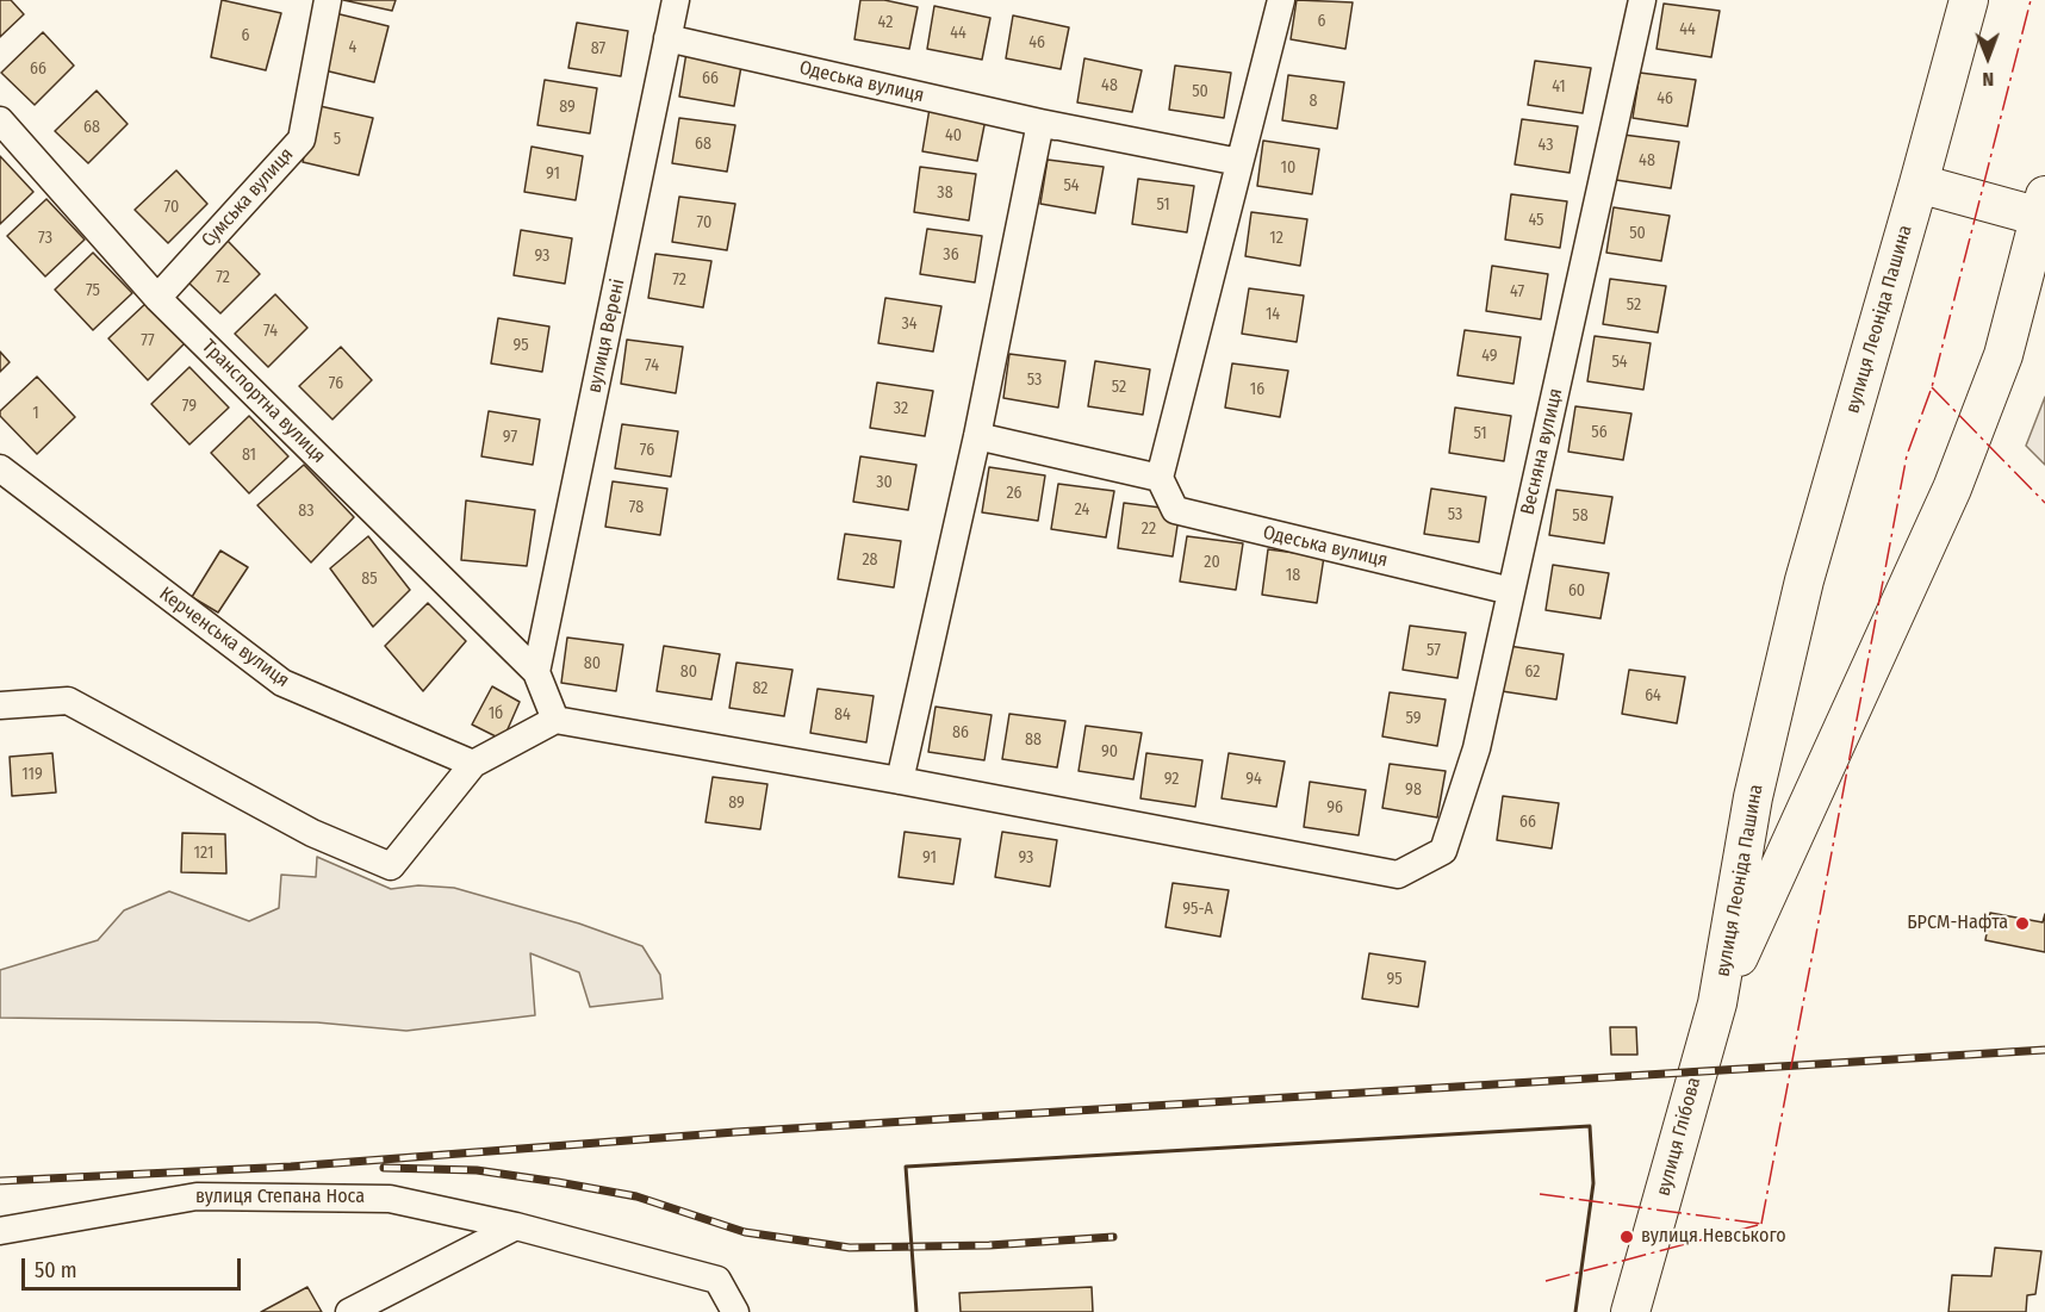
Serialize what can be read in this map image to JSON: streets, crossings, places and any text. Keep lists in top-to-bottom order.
{
  "streets": {
    "main road": ["вулиця Леоніда Пашина", "вулиця Глібова"],
    "street": [
      "Одеська вулиця",
      "Сумська вулиця",
      "вулиця Верені",
      "Транспортна вулиця",
      "Весняна вулиця",
      "Керченська вулиця",
      "вулиця Степана Носа"
    ]
  },
  "crossings": [
    ["Одеська вулиця", "вулиця Верені"],
    ["Одеська вулиця", "Весняна вулиця"],
    ["Сумська вулиця", "Транспортна вулиця"],
    ["вулиця Леоніда Пашина", "вулиця Глібова"],
    ["вулиця Верені", "Транспортна вулиця"]
  ],
  "places": ["БРСМ-Нафта", "вулиця Невського"],
  "house_numbers": [
    "6",
    "42",
    "44",
    "44",
    "6",
    "46",
    "4",
    "87",
    "66",
    "66",
    "48",
    "41",
    "50",
    "46",
    "8",
    "89",
    "68",
    "40",
    "5",
    "68",
    "43",
    "48",
    "10",
    "91",
    "54",
    "38",
    "51",
    "70",
    "45",
    "70",
    "50",
    "73",
    "12",
    "36",
    "93",
    "72",
    "72",
    "75",
    "47",
    "52",
    "14",
    "34",
    "74",
    "77",
    "95",
    "49",
    "54",
    "74",
    "53",
    "76",
    "52",
    "16",
    "79",
    "32",
    "1",
    "56",
    "51",
    "97",
    "76",
    "81",
    "30",
    "26",
    "78",
    "24",
    "83",
    "53",
    "58",
    "22",
    "28",
    "20",
    "18",
    "85",
    "60",
    "57",
    "80",
    "80",
    "62",
    "82",
    "64",
    "1б",
    "84",
    "59",
    "86",
    "88",
    "90",
    "119",
    "92",
    "94",
    "98",
    "89",
    "96",
    "66",
    "121",
    "91",
    "93",
    "95-А",
    "95"
  ],
  "scale_bar": "50 m",
  "north": "bottom"
}
